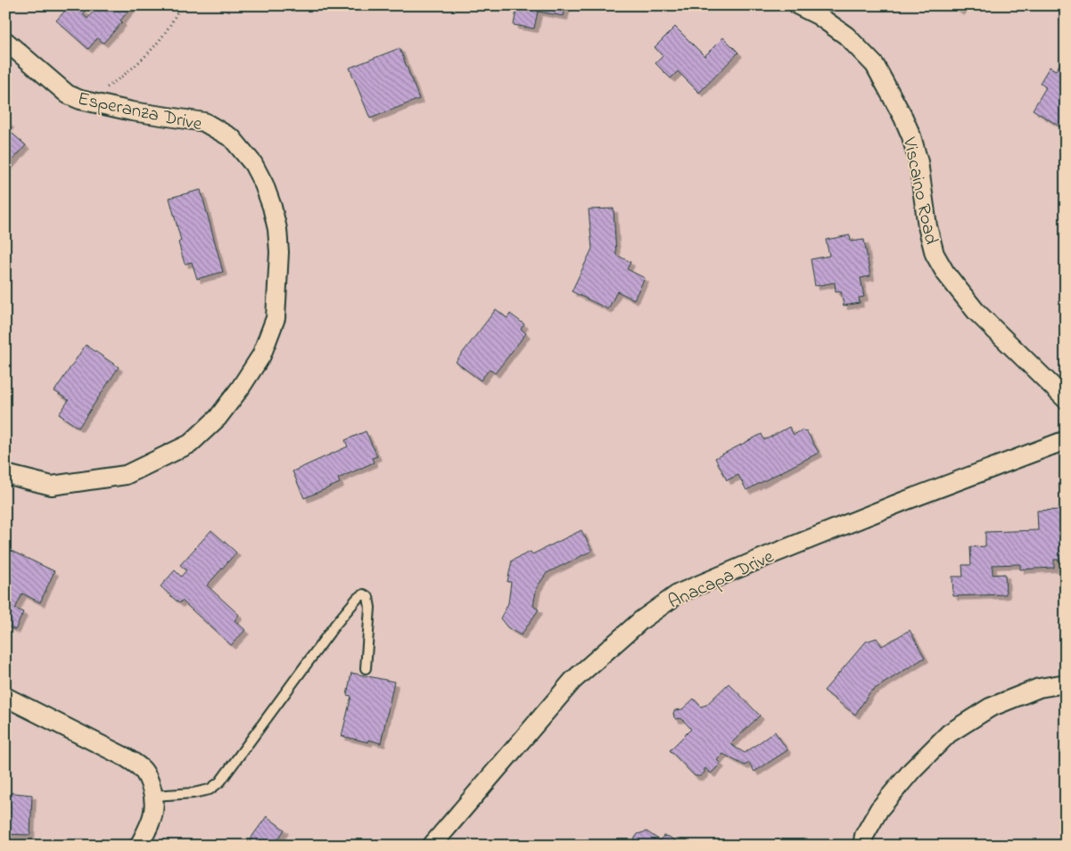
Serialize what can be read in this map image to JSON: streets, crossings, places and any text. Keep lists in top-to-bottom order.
{
  "streets": {
    "street": ["Esperanza Drive", "Viscaino Road", "Anacapa Drive"]
  }
}
